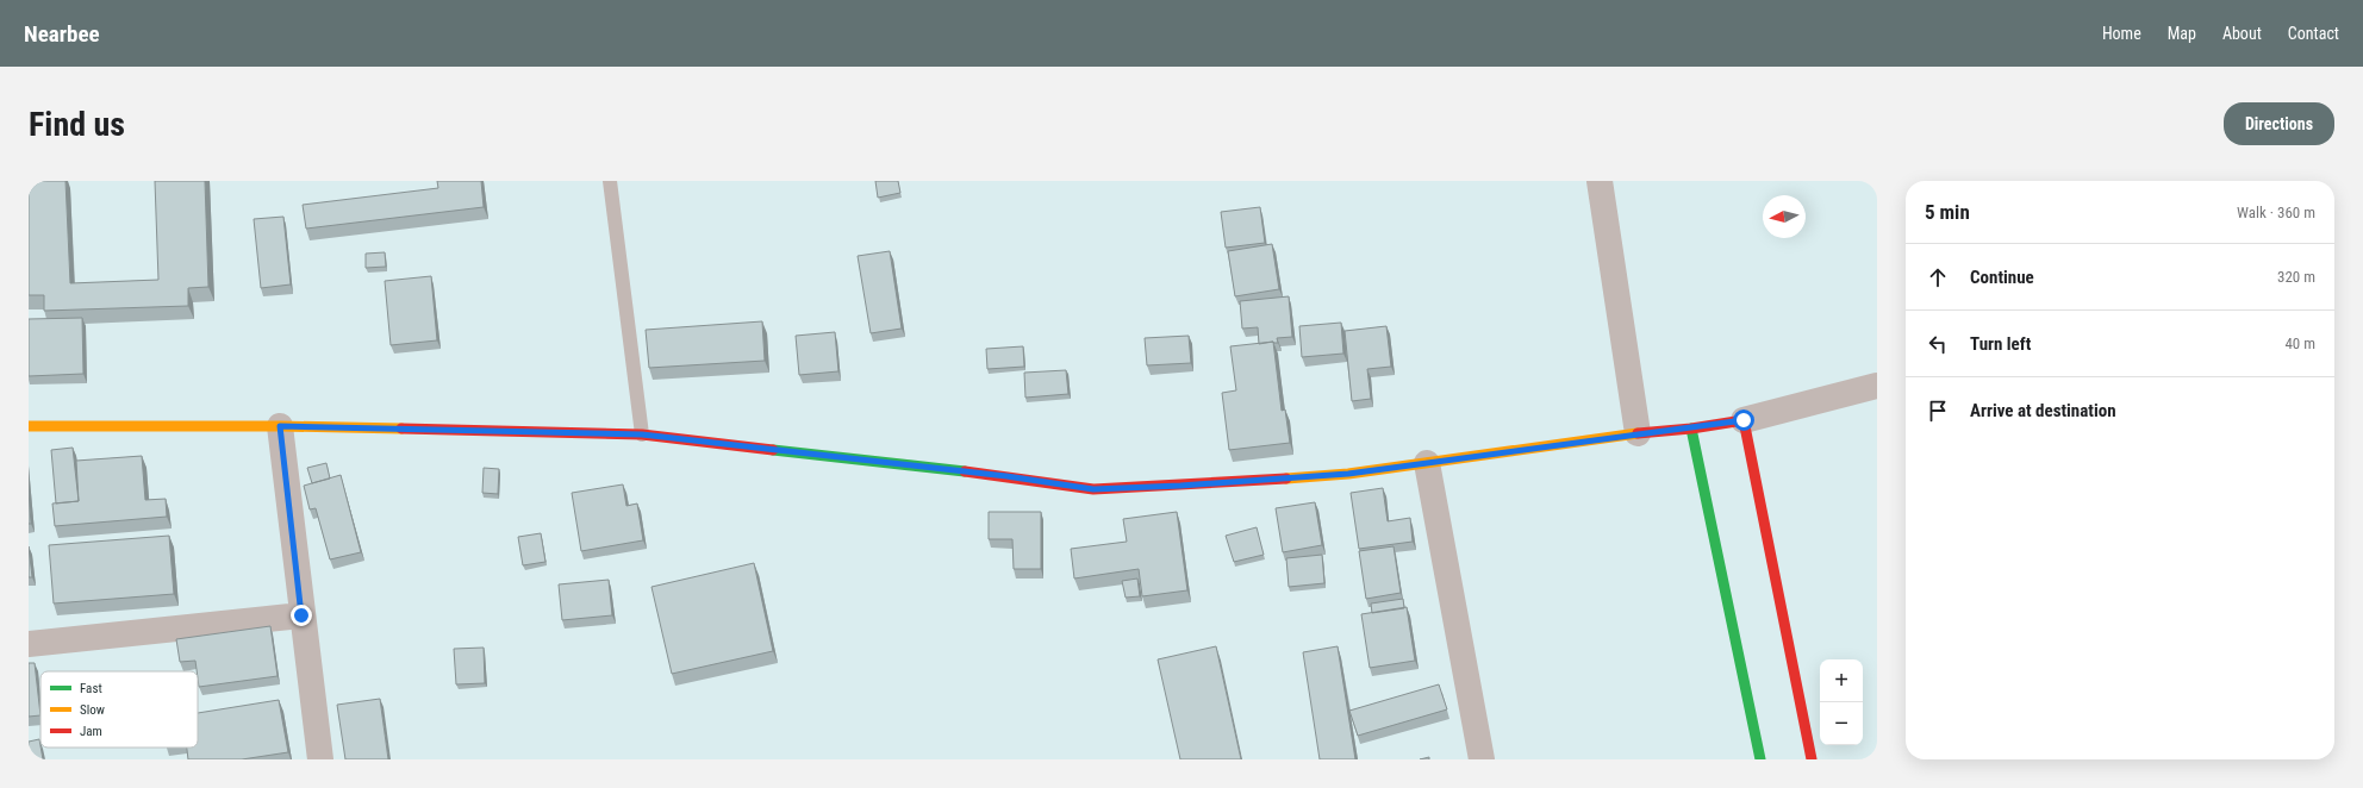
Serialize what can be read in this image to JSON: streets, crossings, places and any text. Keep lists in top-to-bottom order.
{
  "legend": ["Fast", "Slow", "Jam"],
  "north": "left",
  "page": {
    "header": "Nearbee",
    "nav": [
      "Home",
      "Map",
      "About",
      "Contact"
    ],
    "buttons": "Directions",
    "title": "Find us",
    "heading": ["5 min", "Walk · 360 m"],
    "list": [
      ["Continue", "320 m"],
      ["Turn left", "40 m"],
      "Arrive at destination"
    ],
    "map_buttons": ["+", "−"]
  }
}
